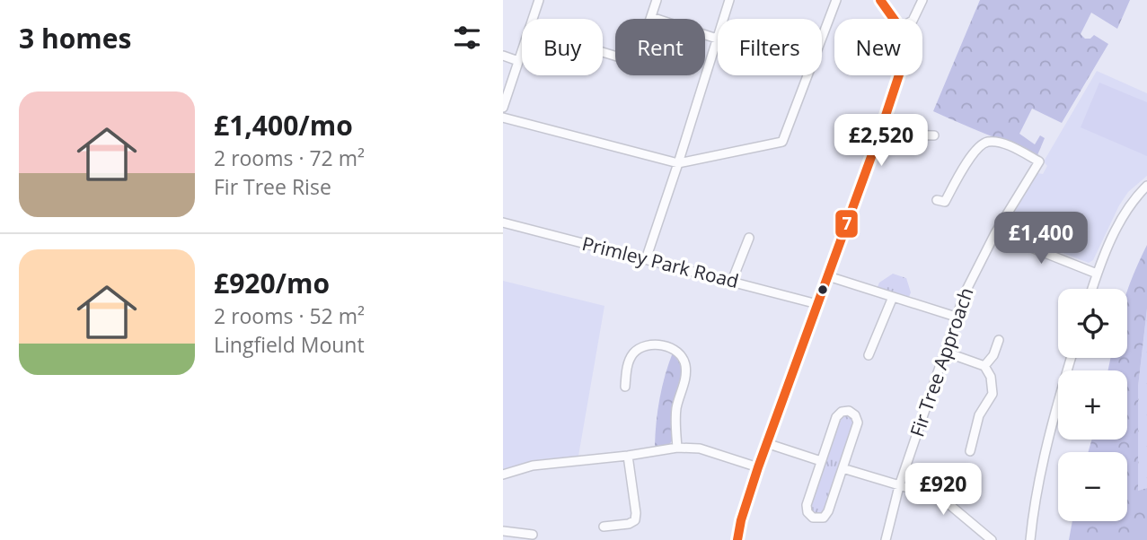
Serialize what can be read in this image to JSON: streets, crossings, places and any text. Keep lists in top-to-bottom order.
{
  "streets": {
    "street": ["Primley Park Road", "Fir Tree Approach"]
  },
  "lines": ["transit line 7"],
  "page": {
    "heading": "3 homes",
    "chip": [
      "Buy",
      "Rent",
      "Filters",
      "New"
    ],
    "list": [
      {
        "name": "£1,400/mo",
        "note": "2 rooms · 72 m² · Fir Tree Rise"
      },
      {
        "name": "£920/mo",
        "note": "2 rooms · 52 m² · Lingfield Mount"
      }
    ],
    "price": ["£2,520", "£1,400", "£920"],
    "map_buttons": ["+", "−"]
  }
}
